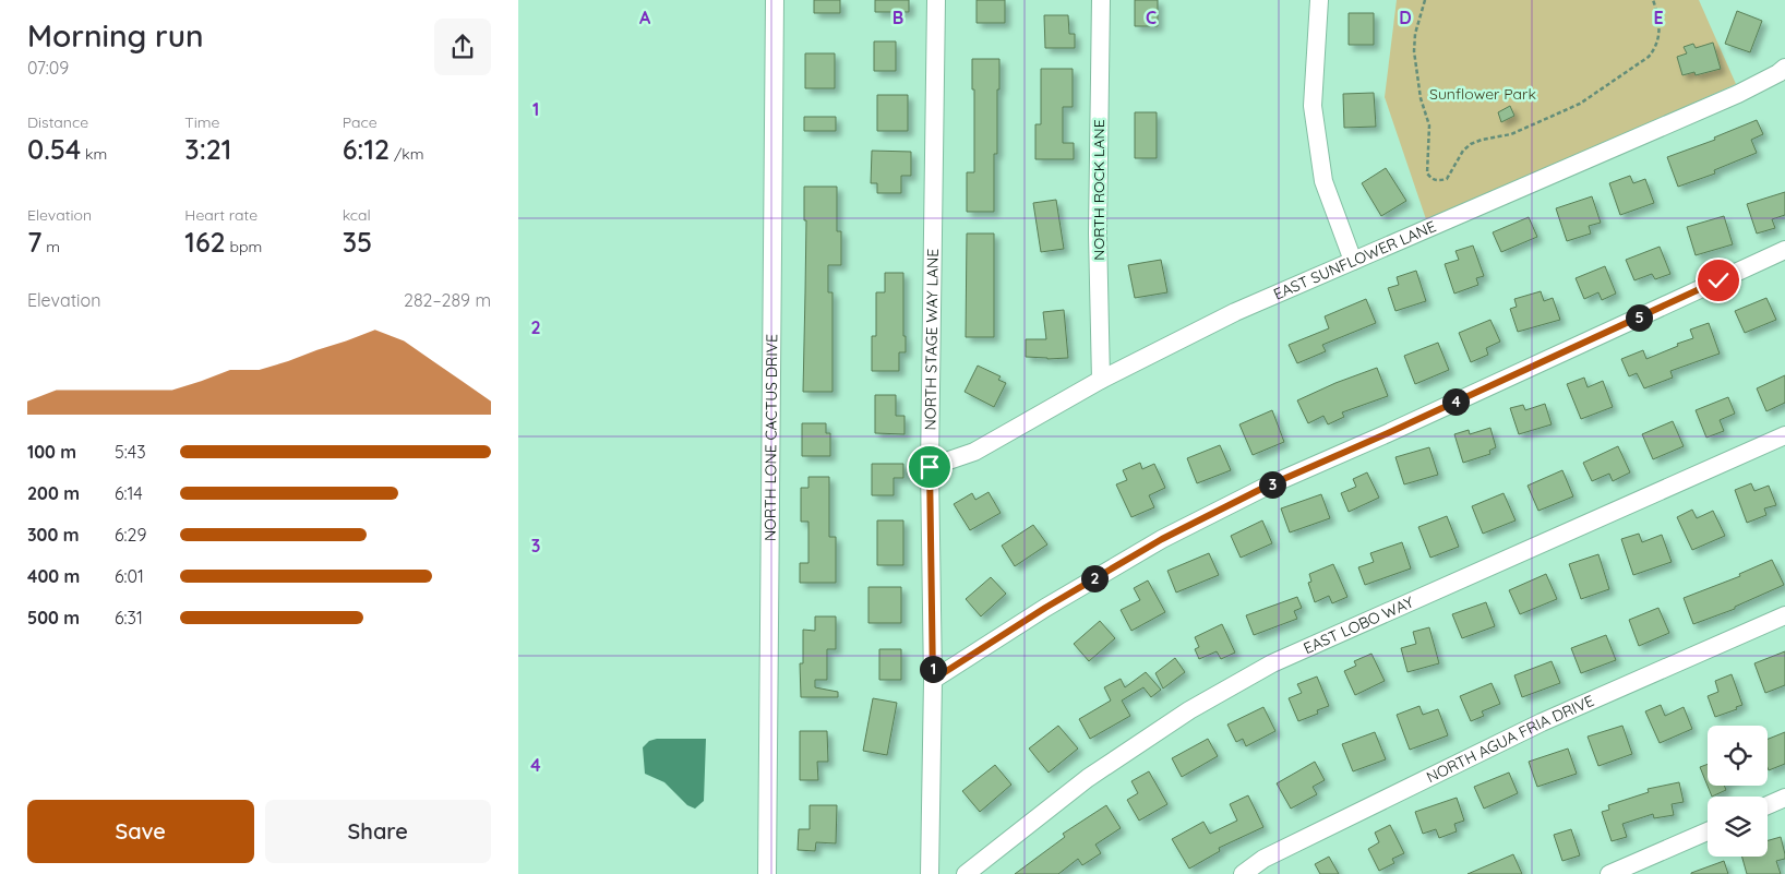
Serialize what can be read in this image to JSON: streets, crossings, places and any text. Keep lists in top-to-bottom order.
{
  "streets": {
    "street": [
      "NORTH ROCK LANE",
      "EAST SUNFLOWER LANE",
      "NORTH STAGE WAY LANE",
      "NORTH LONE CACTUS DRIVE",
      "EAST LOBO WAY",
      "NORTH AGUA FRIA DRIVE"
    ]
  },
  "crossings": [
    ["NORTH ROCK LANE", "EAST SUNFLOWER LANE"],
    ["EAST SUNFLOWER LANE", "NORTH STAGE WAY LANE"]
  ],
  "parks": ["Sunflower Park"],
  "page": {
    "heading": ["Morning run", "07:09"],
    "stats": [
      ["Distance", "0.54 km"],
      ["Time", "3:21"],
      ["Pace", "6:12 /km"],
      ["Elevation", "7 m"],
      ["Heart rate", "162 bpm"],
      ["kcal", "35"]
    ],
    "chart": ["Elevation", "282–289 m"],
    "pins": [
      "5",
      "4",
      "3",
      "2",
      "1"
    ],
    "list": [
      {
        "name": "100 m",
        "note": "5:43"
      },
      {
        "name": "200 m",
        "note": "6:14"
      },
      {
        "name": "300 m",
        "note": "6:29"
      },
      {
        "name": "400 m",
        "note": "6:01"
      },
      {
        "name": "500 m",
        "note": "6:31"
      }
    ],
    "buttons": ["Save", "Share"]
  },
  "grid": {
    "columns": [
      "A",
      "B",
      "C",
      "D",
      "E"
    ],
    "rows": [
      "1",
      "2",
      "3",
      "4"
    ]
  }
}
